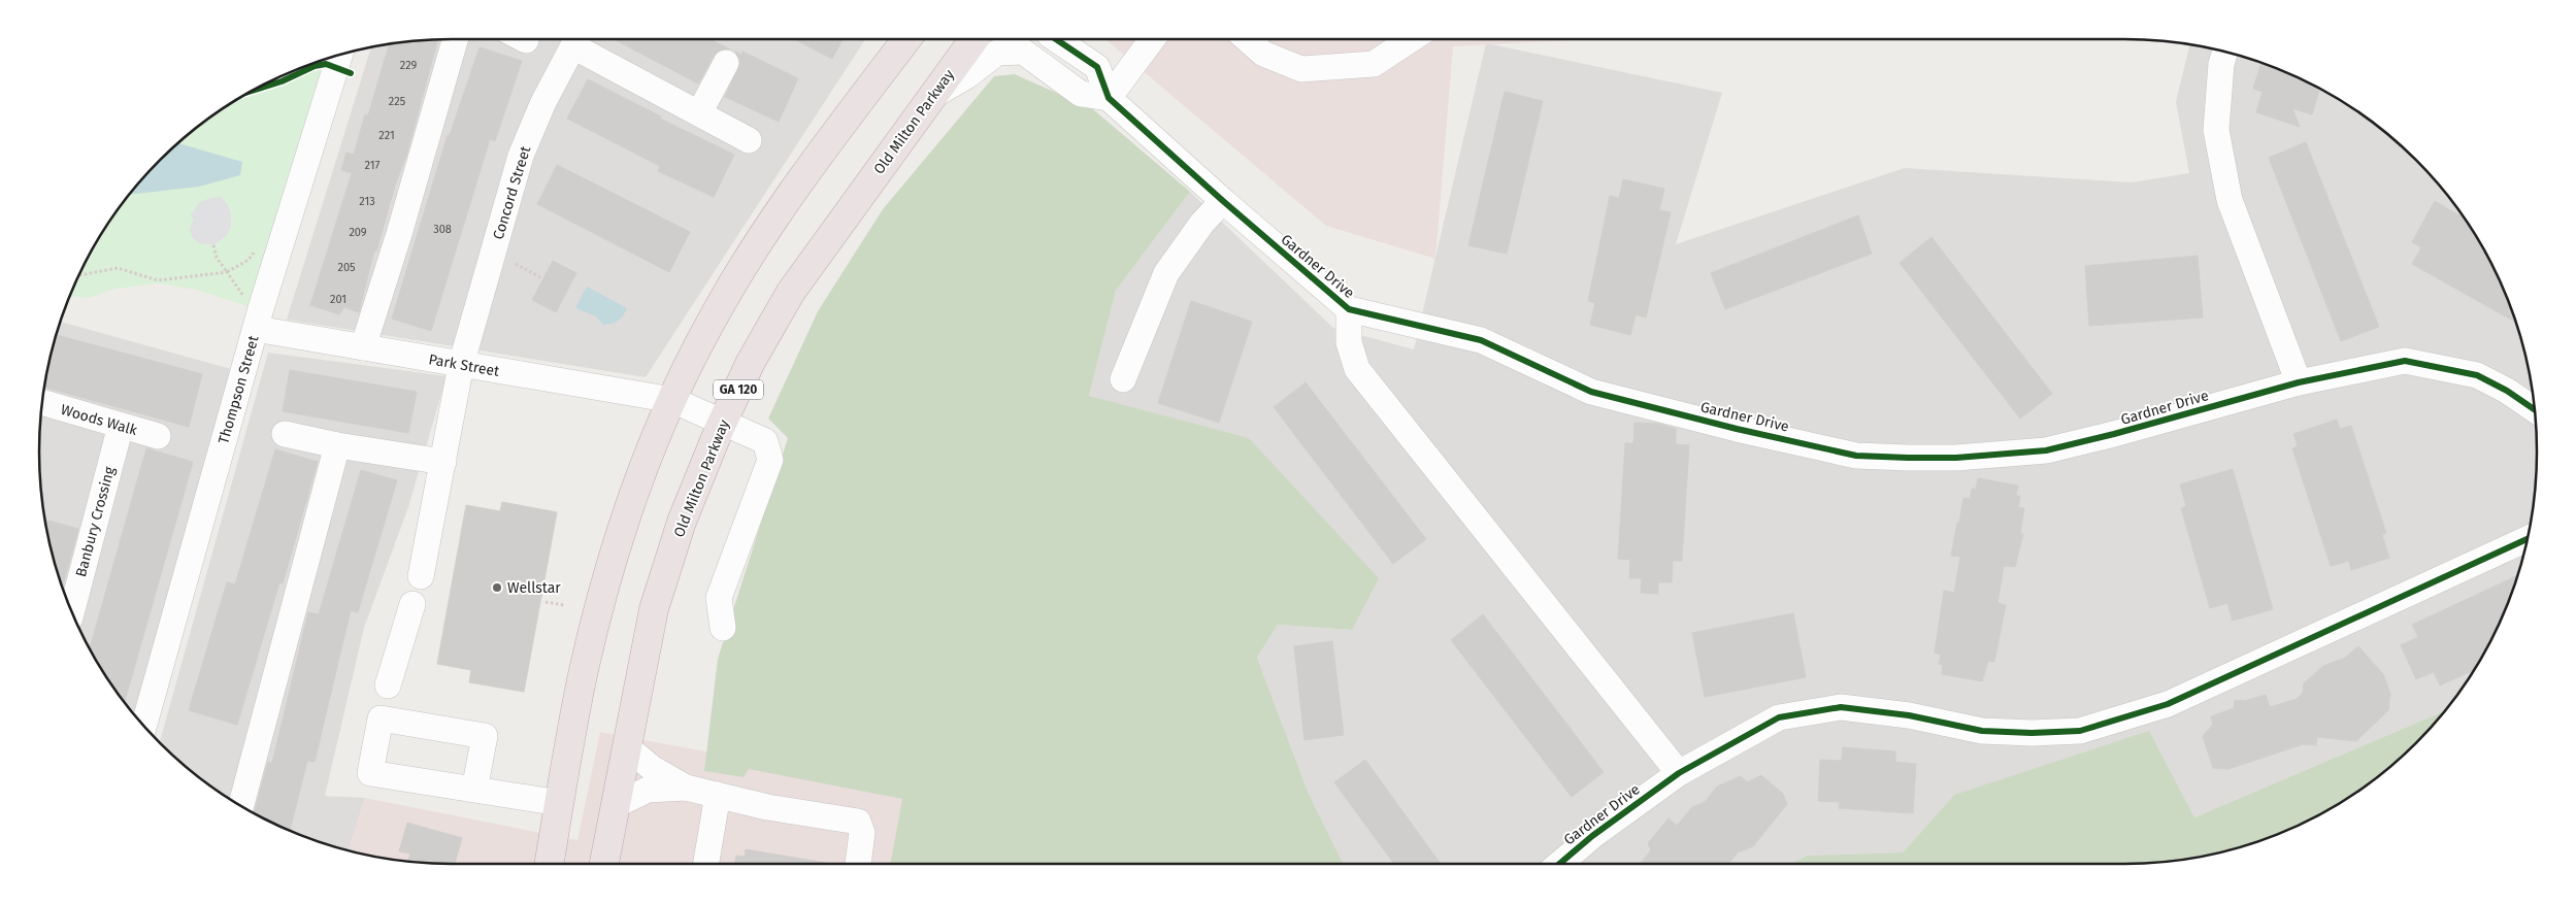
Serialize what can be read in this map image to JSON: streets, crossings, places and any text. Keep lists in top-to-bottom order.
{
  "streets": {
    "highway": ["Old Milton Parkway", "GA 120"],
    "street": [
      "Concord Street",
      "Gardner Drive",
      "Park Street",
      "Thompson Street",
      "Woods Walk",
      "Banbury Crossing"
    ]
  },
  "crossings": [
    ["Old Milton Parkway", "Park Street"],
    ["Concord Street", "Park Street"],
    ["Park Street", "Thompson Street"],
    ["Woods Walk", "Banbury Crossing"]
  ],
  "places": ["Wellstar"],
  "house_numbers": [
    "229",
    "225",
    "221",
    "217",
    "213",
    "308",
    "209",
    "205",
    "201"
  ]
}
